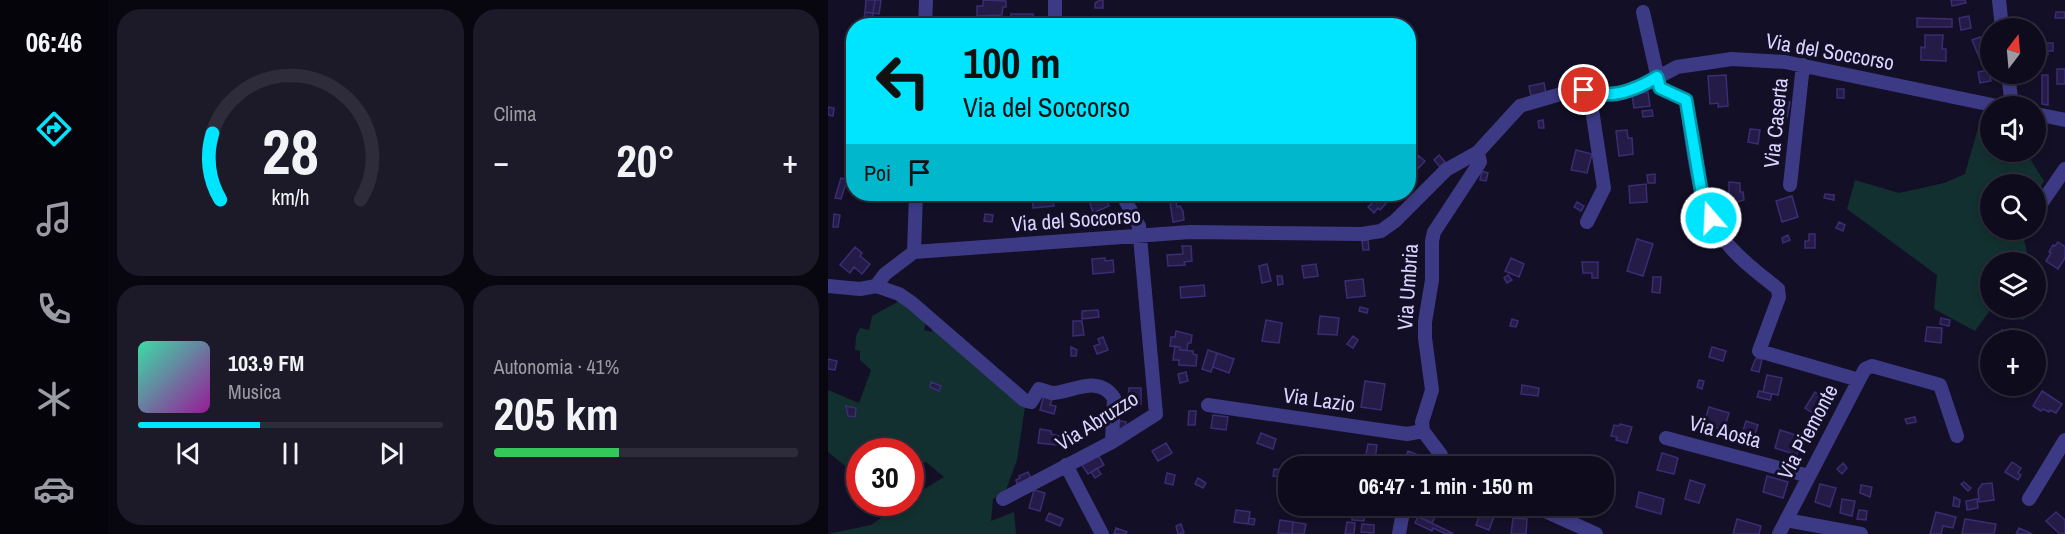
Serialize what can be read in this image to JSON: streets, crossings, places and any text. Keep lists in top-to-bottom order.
{
  "streets": {
    "street": [
      "Via del Soccorso",
      "Via Caserta",
      "Via Umbria",
      "Via Lazio",
      "Via Abruzzo",
      "Via Aosta",
      "Via Piemonte"
    ]
  },
  "crossings": [
    ["Via del Soccorso", "Via Caserta"],
    ["Via del Soccorso", "Via Umbria"],
    ["Via del Soccorso", "Via Abruzzo"],
    ["Via del Soccorso", "Via Piemonte"],
    ["Via Umbria", "Via Lazio"],
    ["Via Aosta", "Via Piemonte"]
  ],
  "north": "top",
  "page": {
    "tabs": "06:46",
    "tile": [
      "Clima",
      ["Autonomia · 41%", "205 km"]
    ],
    "map_buttons": "+",
    "turn": ["100 m", "Via del Soccorso"],
    "heat": ["−", "20°", "+"],
    "then": "Poi",
    "song": ["103.9 FM", "Musica"],
    "limit": "30",
    "trip": "06:47 · 1 min · 150 m",
    "gauge": ["28", "km/h"]
  }
}
